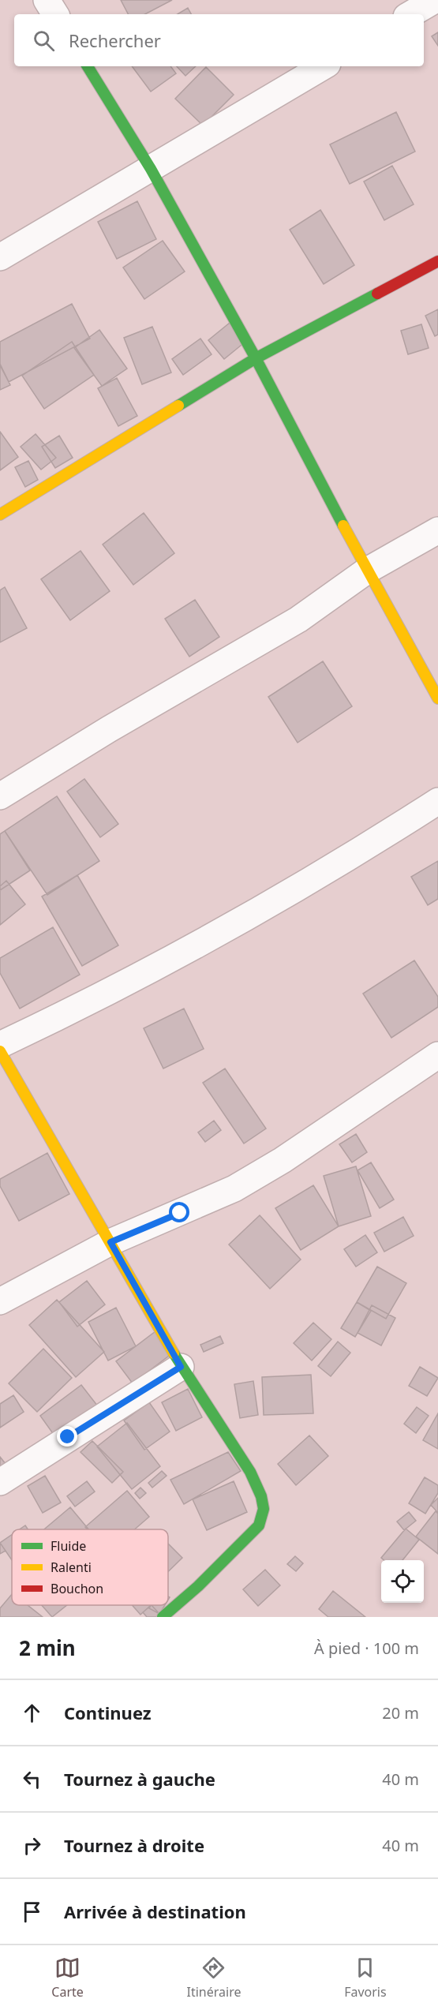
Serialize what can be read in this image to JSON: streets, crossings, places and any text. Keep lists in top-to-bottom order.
{
  "legend": ["Fluide", "Ralenti", "Bouchon"],
  "page": {
    "search": "Rechercher",
    "heading": ["2 min", "À pied · 100 m"],
    "list": [
      ["Continuez", "20 m"],
      ["Tournez à gauche", "40 m"],
      ["Tournez à droite", "40 m"],
      "Arrivée à destination"
    ],
    "nav": ["Carte", "Itinéraire", "Favoris"]
  }
}
